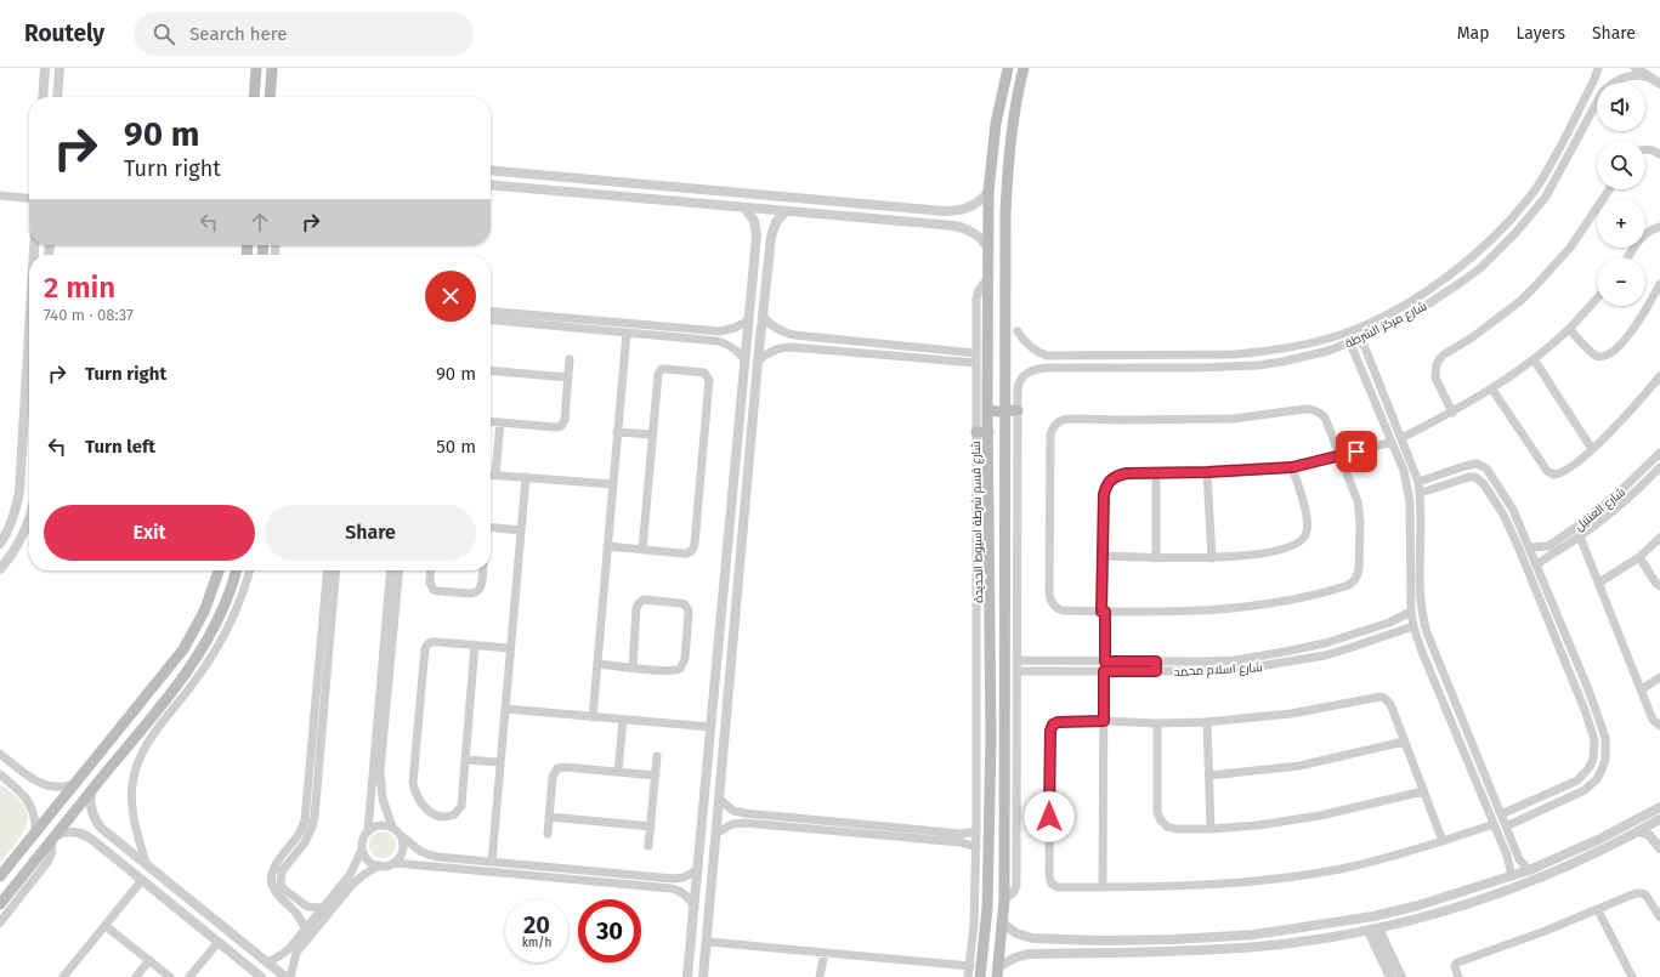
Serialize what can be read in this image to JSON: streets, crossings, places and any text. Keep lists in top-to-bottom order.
{
  "streets": {
    "main road": ["شارع قسم شرطة اسيوط الجديدة"],
    "street": ["شارع مركز الشرطة", "شارع العنتيل", "شارع اسلام محمد"]
  },
  "page": {
    "header": "Routely",
    "search": "Search here",
    "nav": ["Map", "Layers", "Share"],
    "map_buttons": ["+", "−"],
    "turn": ["90 m", "Turn right"],
    "heading": ["2 min", "740 m · 08:37"],
    "list": [
      {
        "name": "Turn right",
        "value": "90 m"
      },
      {
        "name": "Turn left",
        "value": "50 m"
      }
    ],
    "buttons": ["Exit", "Share"],
    "speed": "20 km/h",
    "limit": "30"
  }
}
